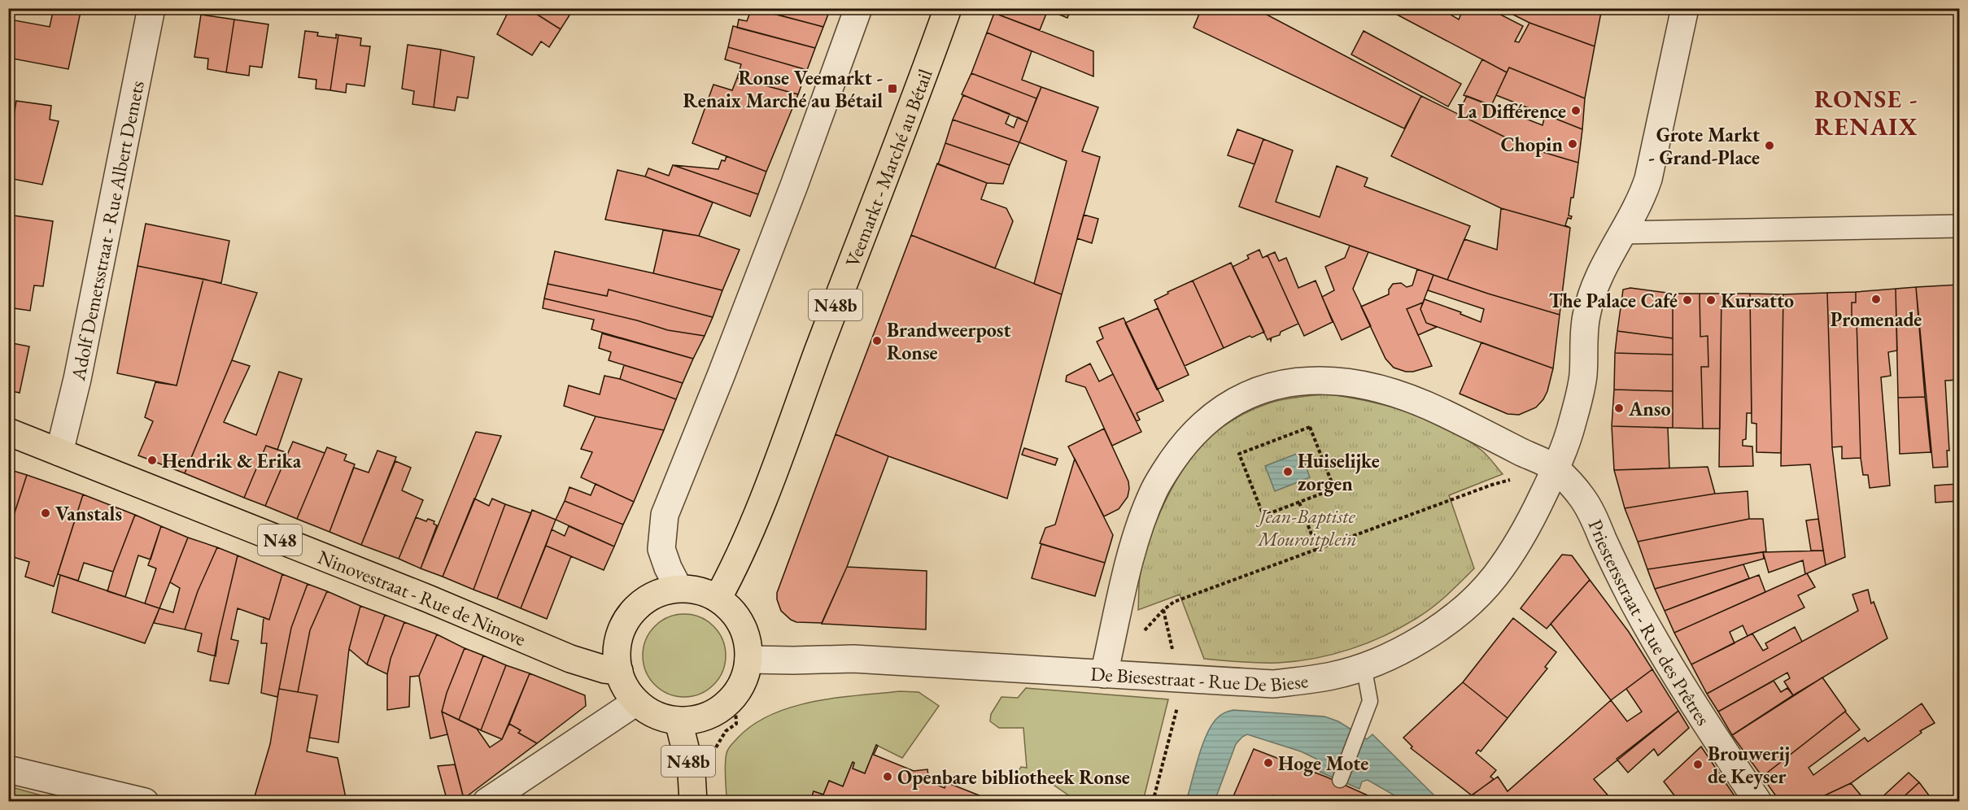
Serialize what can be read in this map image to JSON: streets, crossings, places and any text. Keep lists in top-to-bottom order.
{
  "streets": {
    "main road": [
      "Veemarkt - Marché au Bétail",
      "N48b",
      "N48",
      "Ninovestraat - Rue de Ninove"
    ],
    "street": ["Adolf Demetsstraat - Rue Albert Demets", "Priestersstraat - Rue des Prêtres", "De Biesestraat - Rue De Biese"]
  },
  "crossings": [
    ["Veemarkt - Marché au Bétail", "N48b"],
    ["Veemarkt - Marché au Bétail", "Ninovestraat - Rue de Ninove"],
    ["Veemarkt - Marché au Bétail", "De Biesestraat - Rue De Biese"],
    ["Adolf Demetsstraat - Rue Albert Demets", "Ninovestraat - Rue de Ninove"],
    ["N48b", "Ninovestraat - Rue de Ninove"],
    ["N48b", "De Biesestraat - Rue De Biese"],
    ["Ninovestraat - Rue de Ninove", "De Biesestraat - Rue De Biese"],
    ["Priestersstraat - Rue des Prêtres", "De Biesestraat - Rue De Biese"]
  ],
  "districts": ["RONSE - RENAIX"],
  "parks": ["Jean-Baptiste Mouroitplein"],
  "places": {
    "transit": ["Ronse Veemarkt - Renaix Marché au Bétail"],
    "other": [
      "La Différence",
      "Chopin",
      "Grote Markt - Grand-Place",
      "Promenade",
      "The Palace Café",
      "Kursatto",
      "Brandweerpost Ronse",
      "Anso",
      "Hendrik & Erika",
      "Huiselijke zorgen",
      "Vanstals",
      "Hoge Mote",
      "Brouwerij de Keyser",
      "Openbare bibliotheek Ronse"
    ]
  }
}
